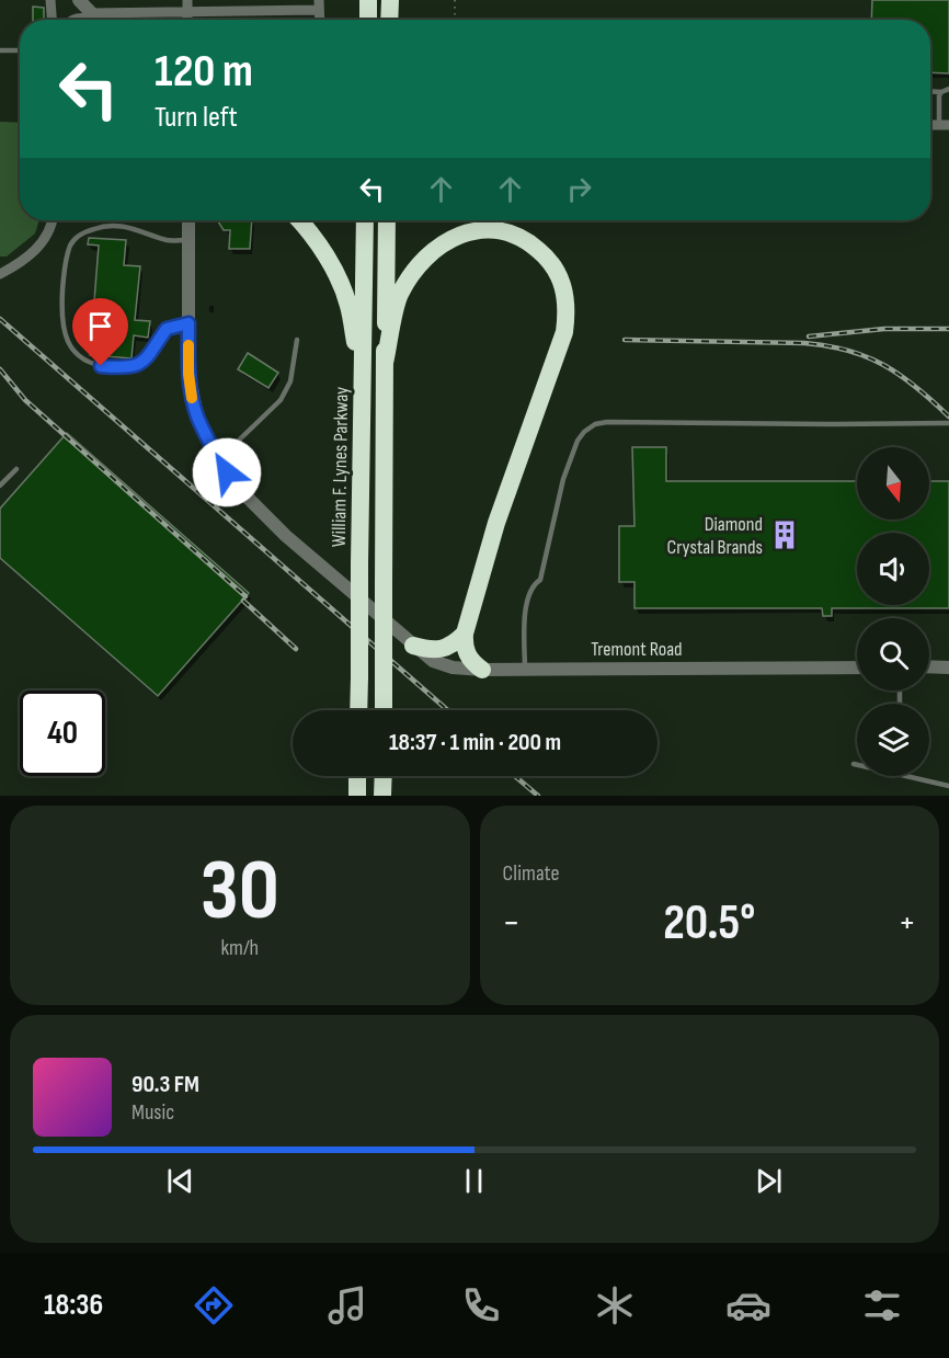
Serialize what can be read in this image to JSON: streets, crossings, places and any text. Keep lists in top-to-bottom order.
{
  "streets": {
    "highway": ["William F. Lynes Parkway"],
    "street": ["Tremont Road"]
  },
  "places": {
    "building": ["Diamond Crystal Brands"]
  },
  "north": "bottom",
  "page": {
    "turn": ["120 m", "Turn left"],
    "limit": "40",
    "trip": "18:37 · 1 min · 200 m",
    "tile": [
      ["30", "km/h"],
      "Climate"
    ],
    "heat": ["−", "20.5°", "+"],
    "song": ["90.3 FM", "Music"],
    "tabs": "18:36"
  }
}
